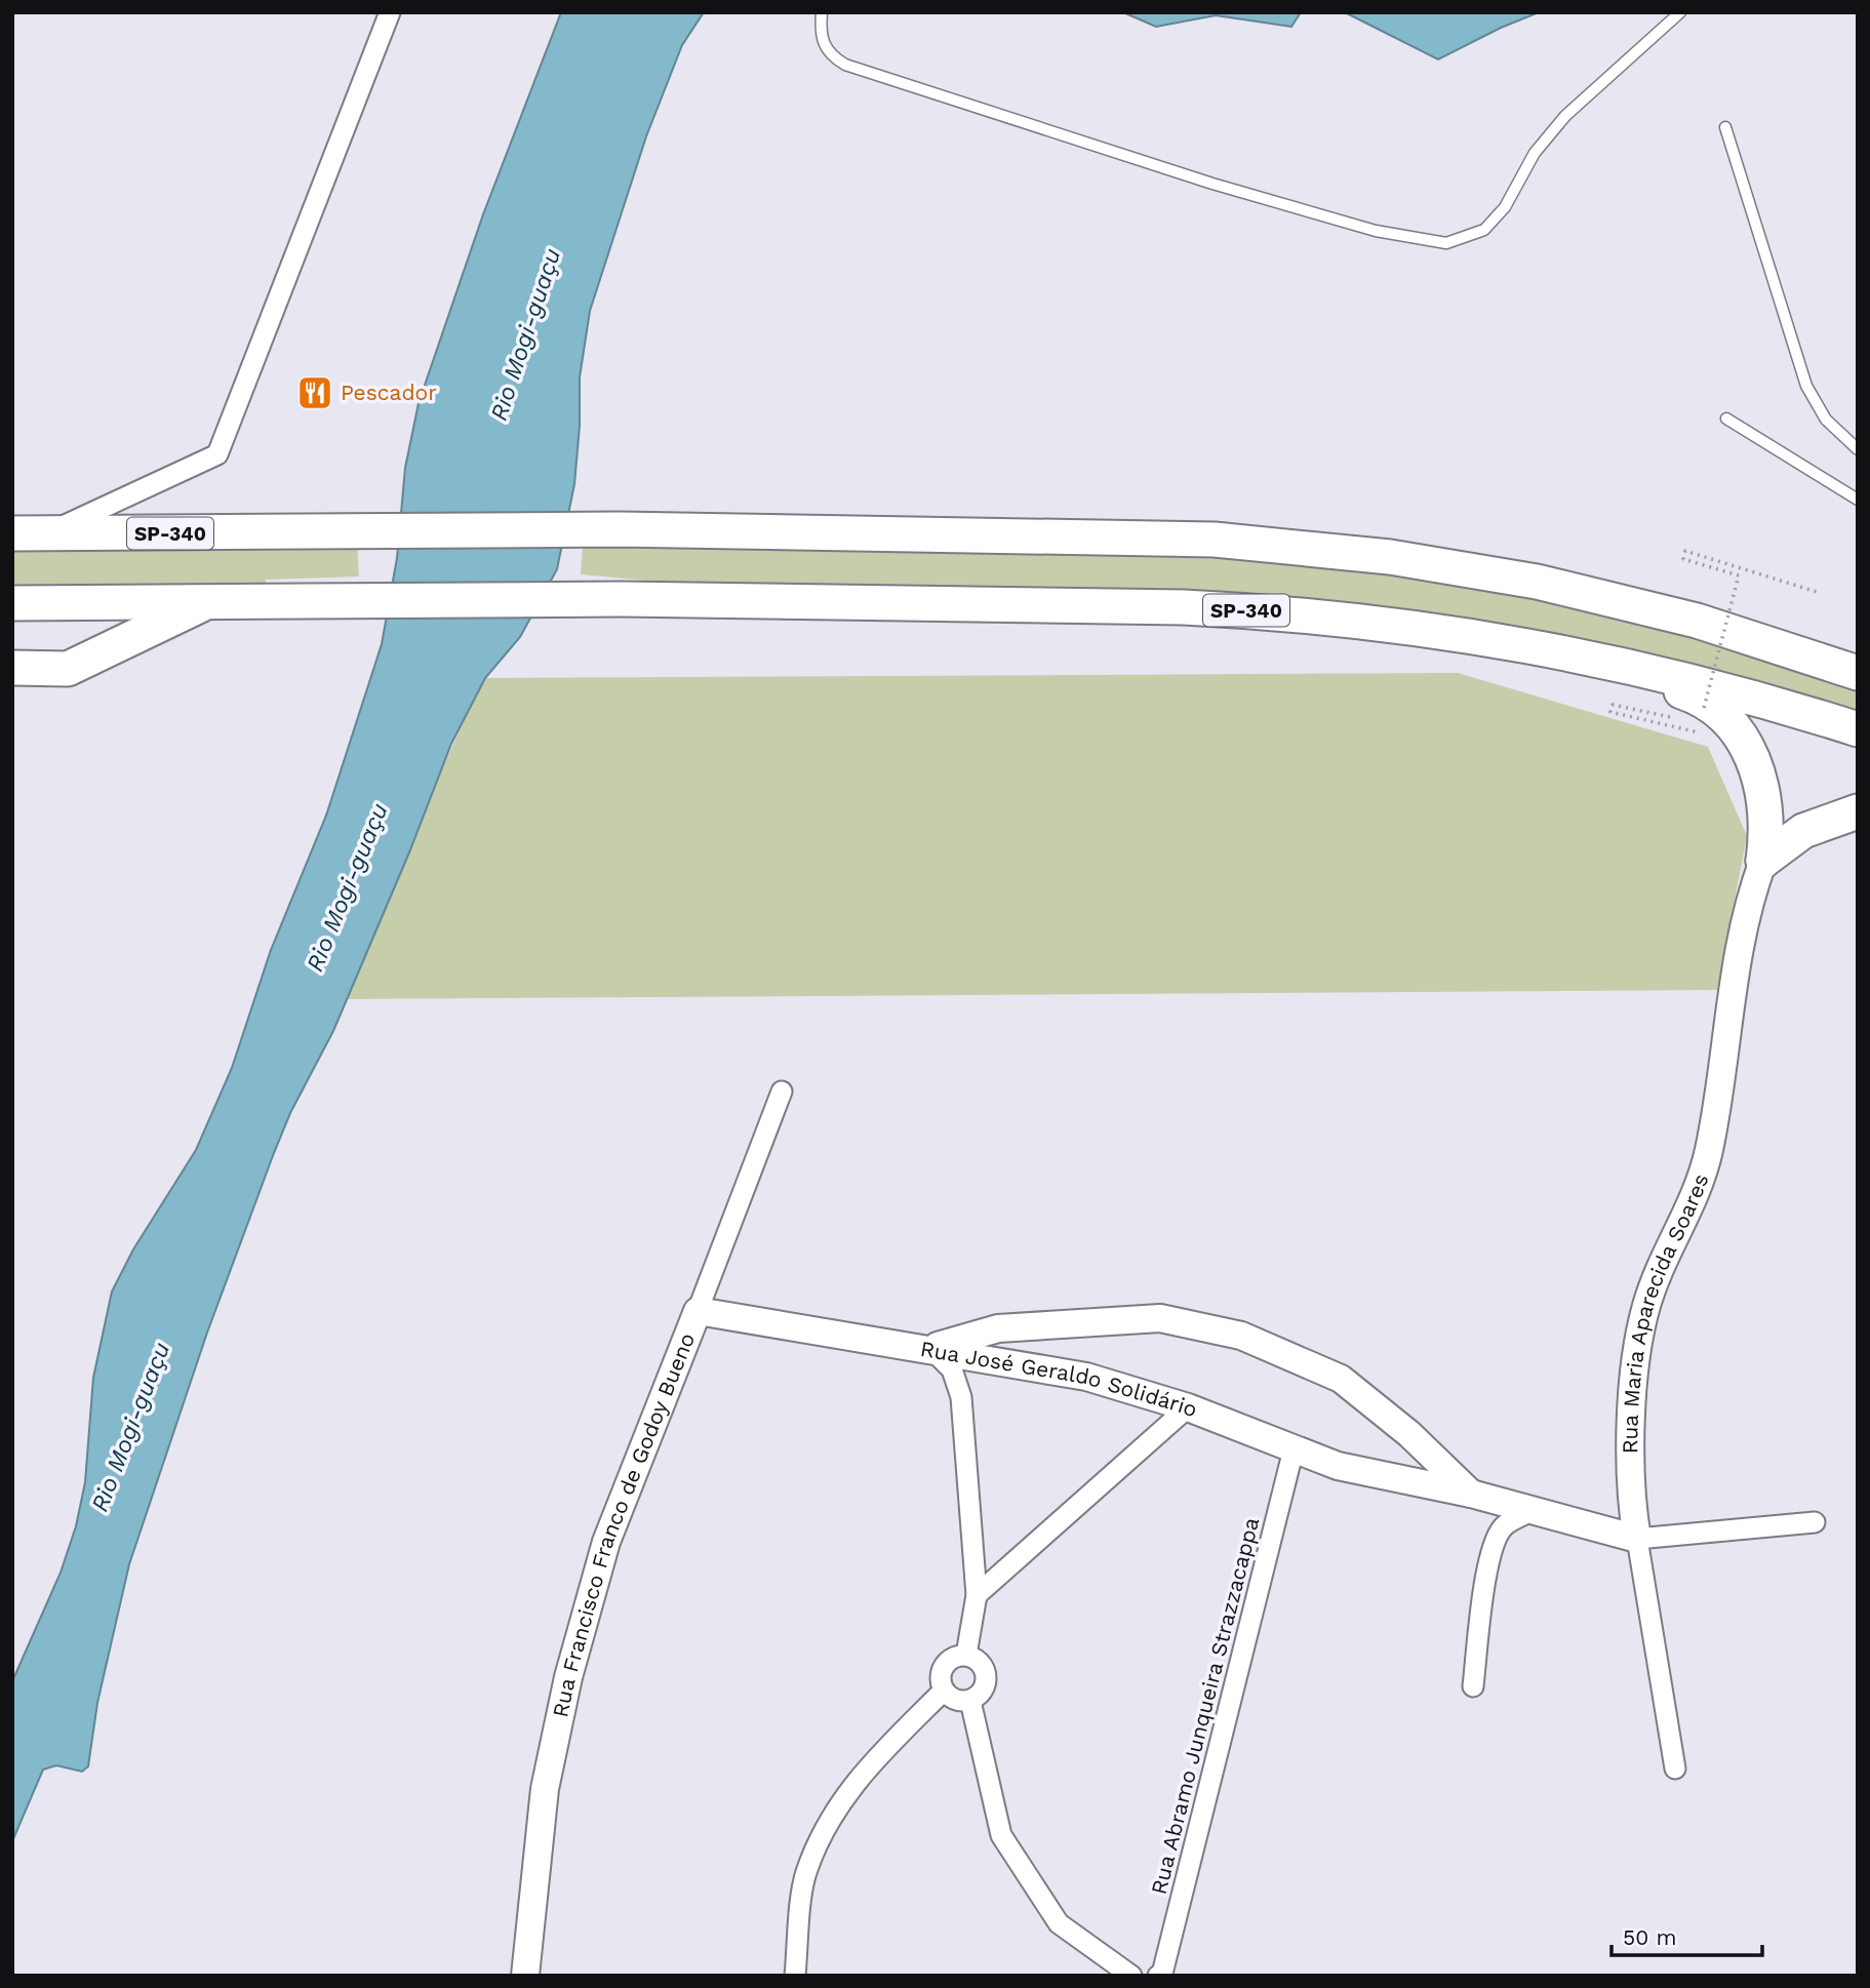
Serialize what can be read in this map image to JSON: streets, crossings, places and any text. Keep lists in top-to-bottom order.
{
  "streets": {
    "highway": ["SP-340"],
    "street": [
      "Rua Maria Aparecida Soares",
      "Rua José Geraldo Solidário",
      "Rua Francisco Franco de Godoy Bueno",
      "Rua Abramo Junqueira Strazzacappa"
    ]
  },
  "crossings": [
    ["Rua Maria Aparecida Soares", "Rua José Geraldo Solidário"],
    ["Rua José Geraldo Solidário", "Rua Abramo Junqueira Strazzacappa"]
  ],
  "water": ["Rio Mogi-guaçu"],
  "places": {
    "restaurant": ["Pescador"]
  },
  "scale_bar": "50 m"
}
